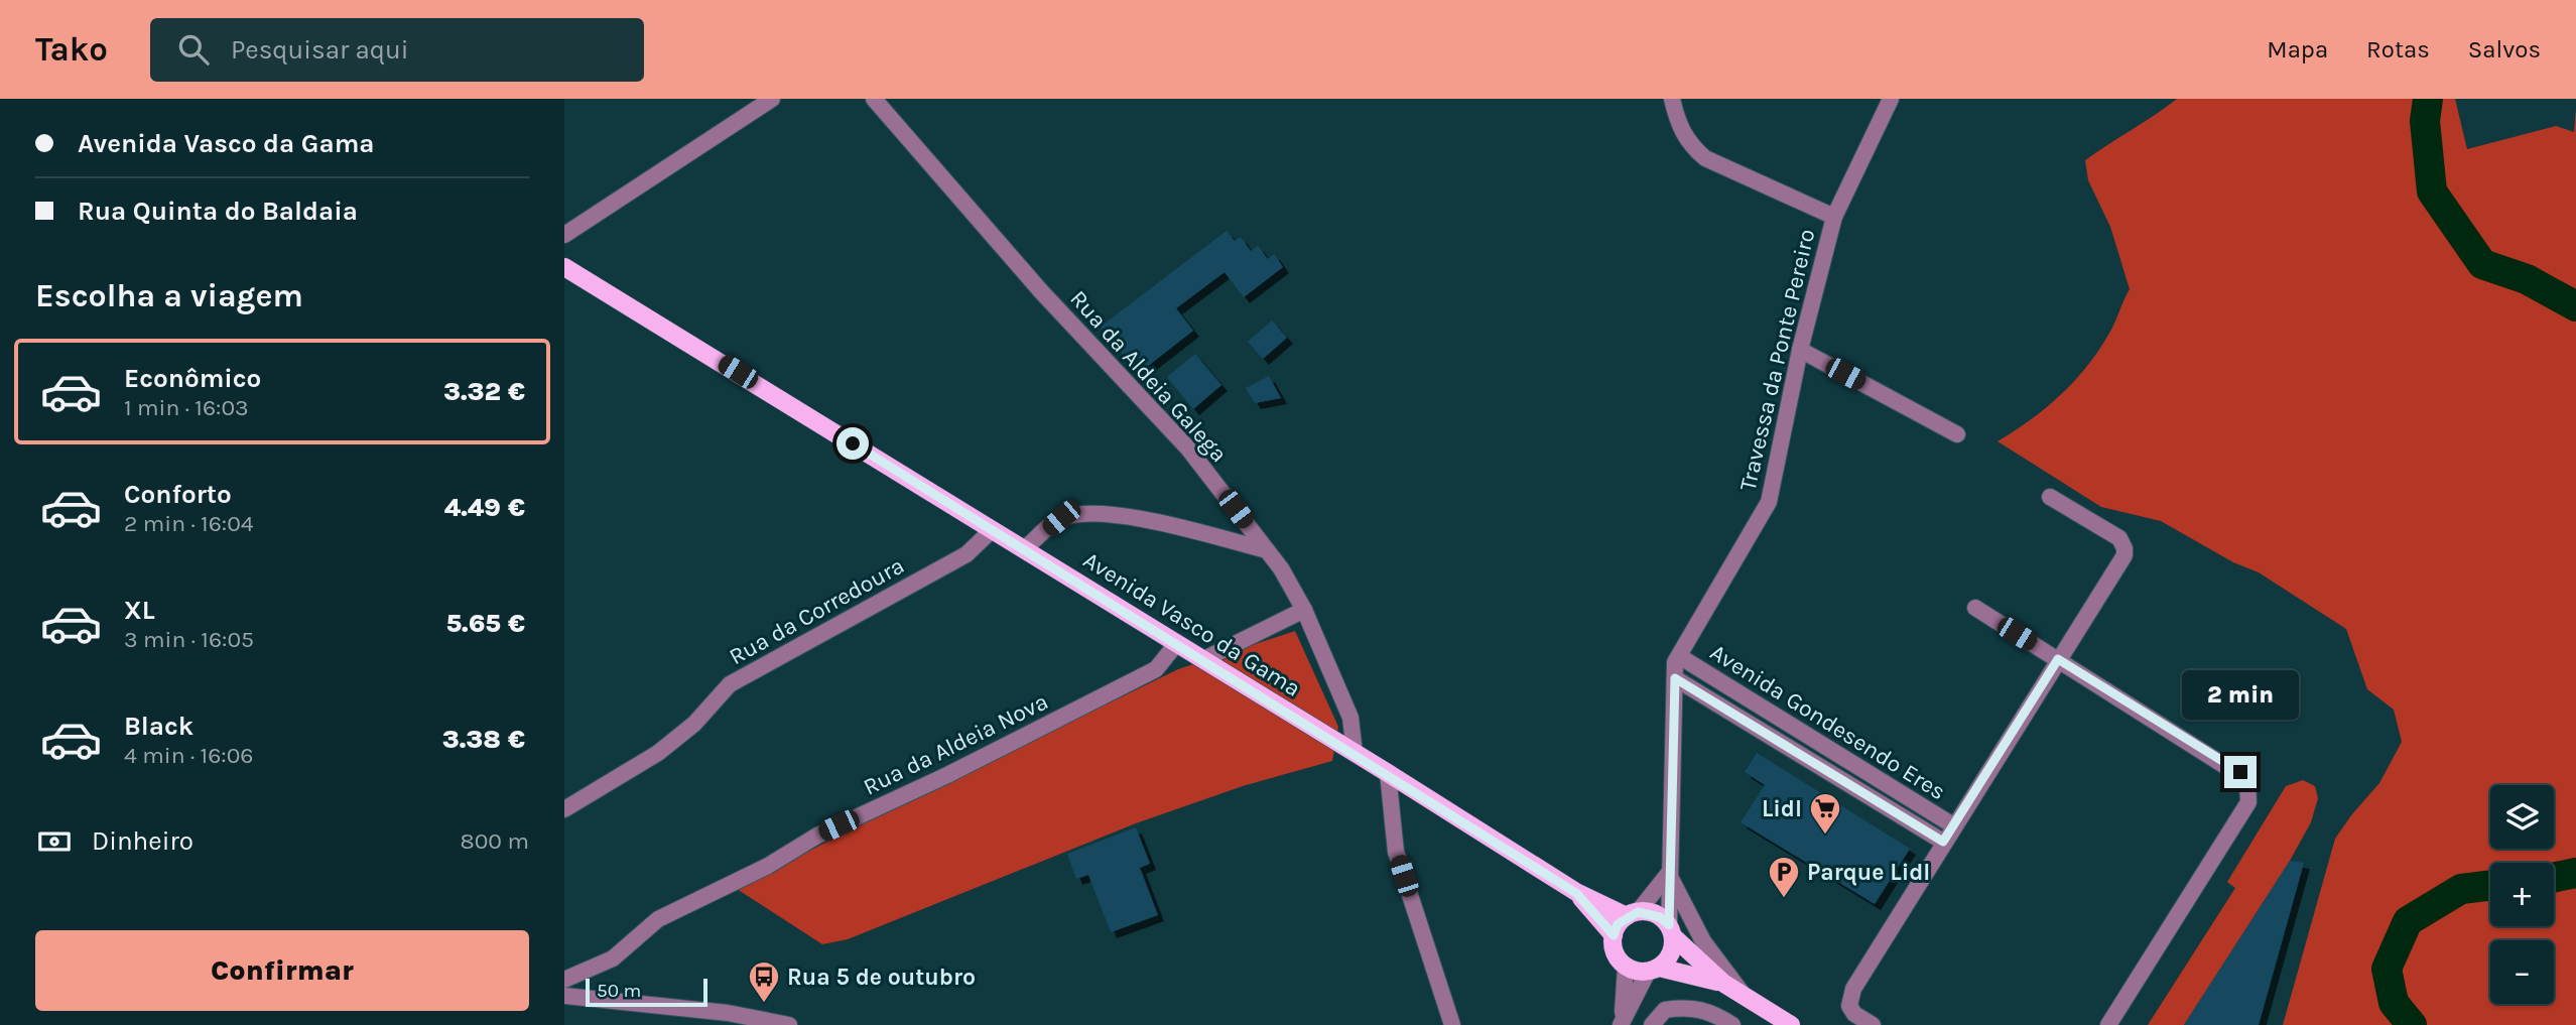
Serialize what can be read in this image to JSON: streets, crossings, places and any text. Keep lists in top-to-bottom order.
{
  "streets": {
    "main road": ["Avenida Vasco da Gama"],
    "street": [
      "Travessa da Ponte Pereiro",
      "Rua da Aldeia Galega",
      "Rua da Corredoura",
      "Avenida Gondesendo Eres",
      "Rua da Aldeia Nova"
    ]
  },
  "crossings": [
    ["Travessa da Ponte Pereiro", "Avenida Vasco da Gama"],
    ["Travessa da Ponte Pereiro", "Avenida Gondesendo Eres"],
    ["Rua da Aldeia Galega", "Avenida Vasco da Gama"],
    ["Rua da Corredoura", "Avenida Vasco da Gama"],
    ["Avenida Vasco da Gama", "Rua da Aldeia Nova"]
  ],
  "places": {
    "supermarket": ["Lidl"],
    "parking": ["Parque Lidl"],
    "bus stop": ["Rua 5 de outubro"]
  },
  "scale_bar": "50 m",
  "page": {
    "header": "Tako",
    "search": "Pesquisar aqui",
    "nav": ["Mapa", "Rotas", "Salvos"],
    "banner": ["Avenida Vasco da Gama", "Rua Quinta do Baldaia"],
    "heading": "Escolha a viagem",
    "list": [
      {
        "name": "Econômico",
        "note": "1 min · 16:03",
        "value": "3.32 €"
      },
      {
        "name": "Conforto",
        "note": "2 min · 16:04",
        "value": "4.49 €"
      },
      {
        "name": "XL",
        "note": "3 min · 16:05",
        "value": "5.65 €"
      },
      {
        "name": "Black",
        "note": "4 min · 16:06",
        "value": "3.38 €"
      }
    ],
    "bubble": "2 min",
    "map_buttons": ["+", "−"],
    "pay": ["Dinheiro", "800 m"],
    "buttons": "Confirmar",
    "scale": "50 m"
  }
}
